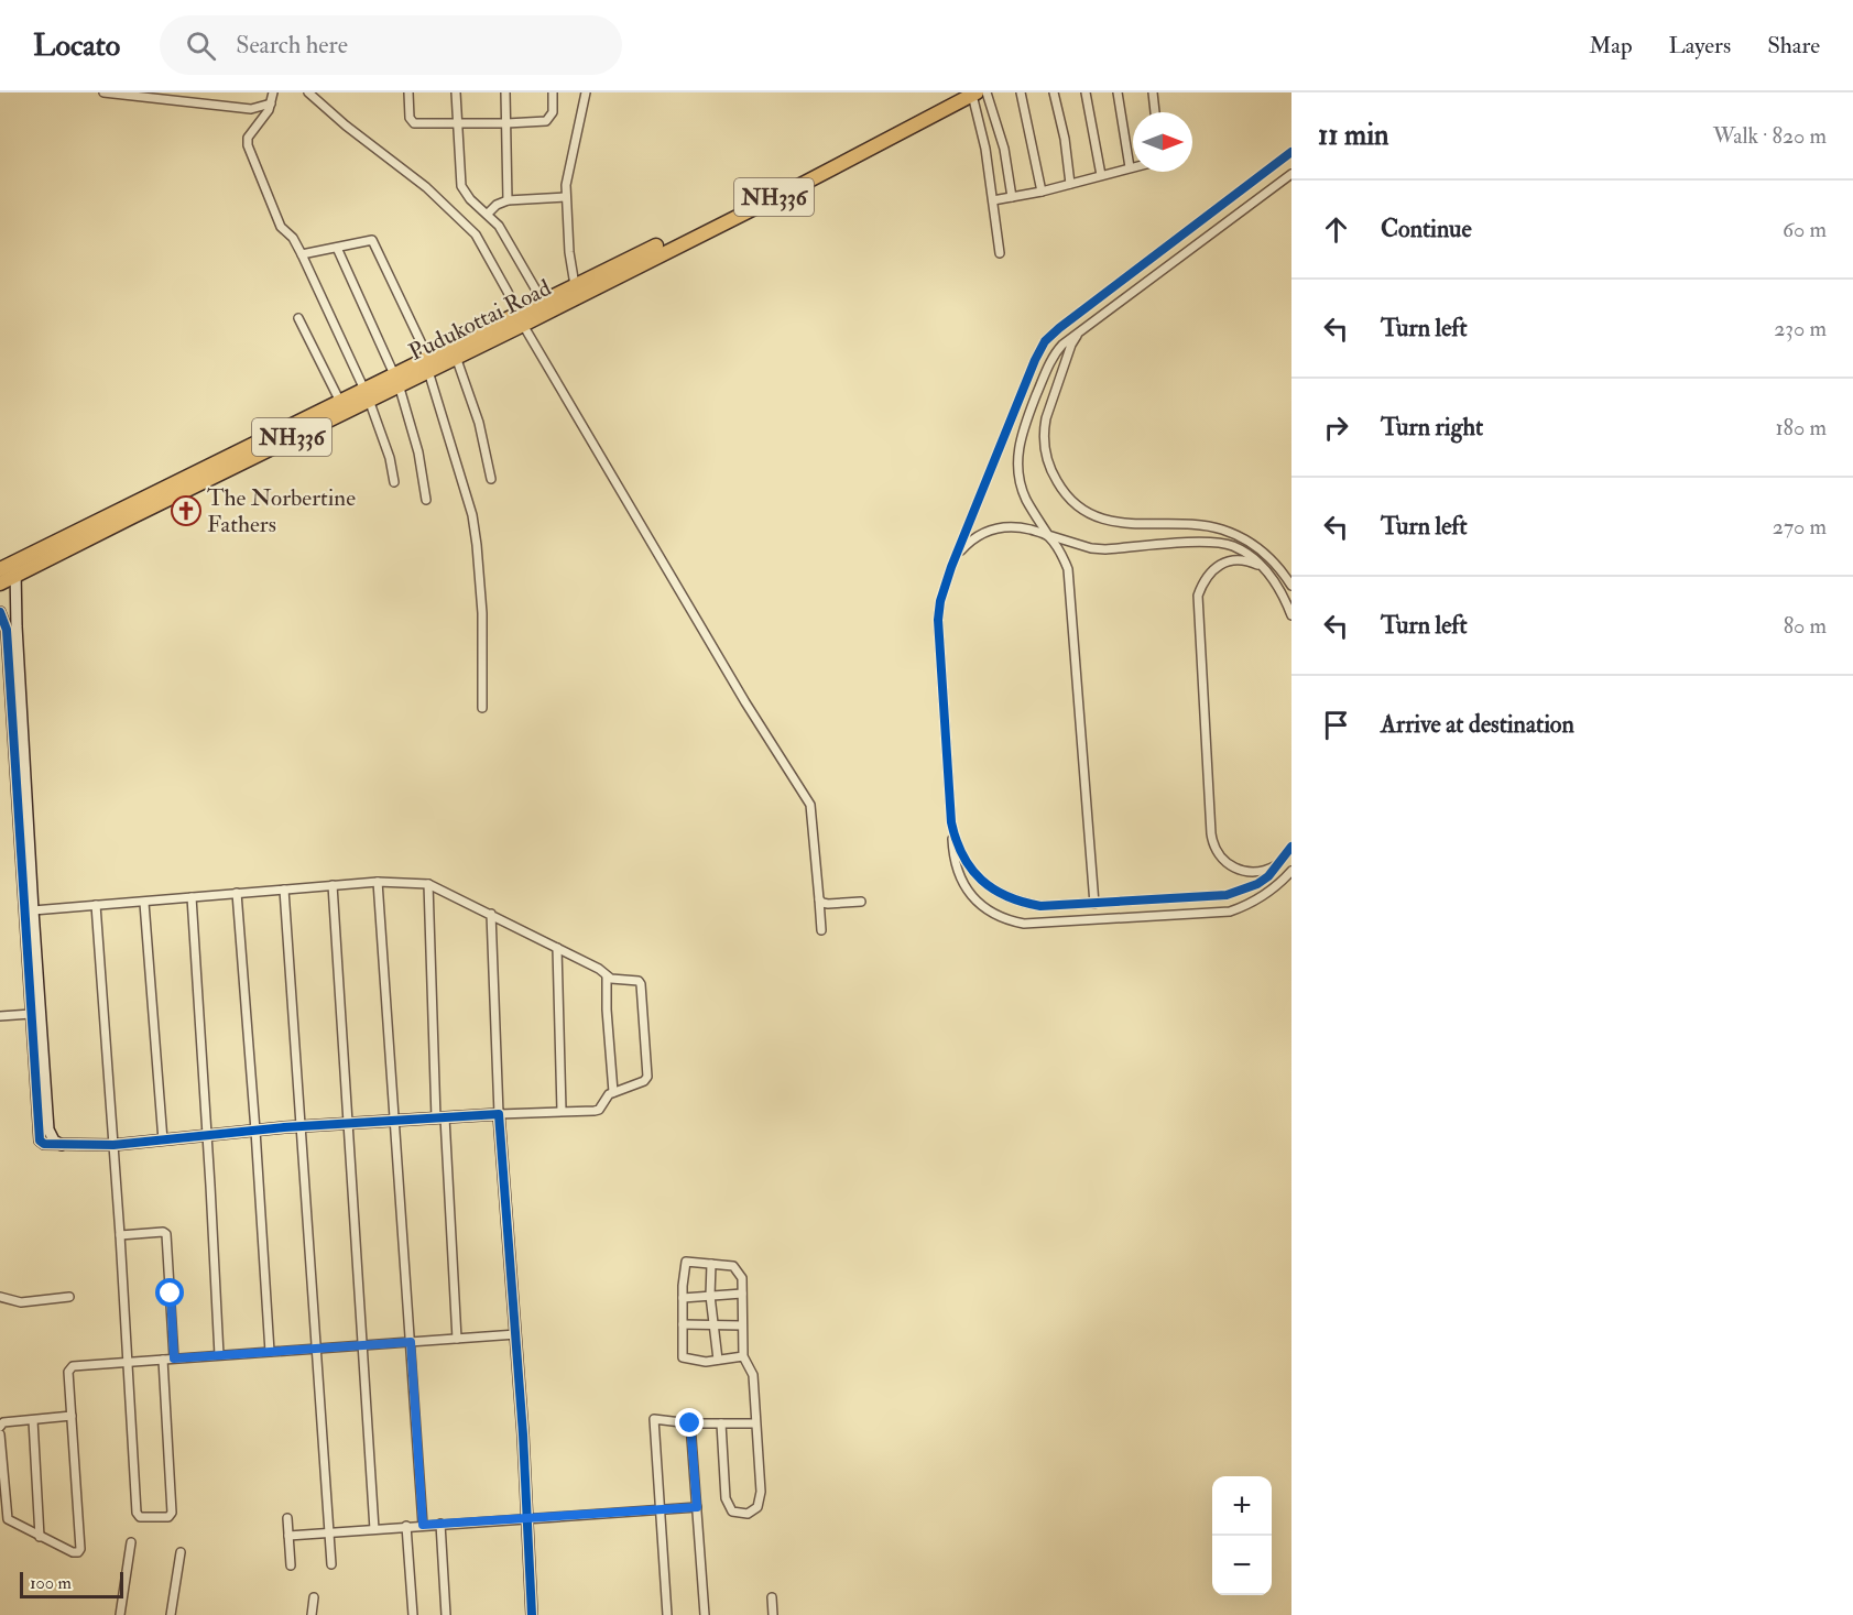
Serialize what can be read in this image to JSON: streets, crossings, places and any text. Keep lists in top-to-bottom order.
{
  "streets": {
    "highway": ["NH336", "Pudukottai Road"]
  },
  "places": {
    "church": ["The Norbertine Fathers"]
  },
  "scale_bar": "100 m",
  "north": "right",
  "page": {
    "header": "Locato",
    "search": "Search here",
    "nav": ["Map", "Layers", "Share"],
    "heading": ["11 min", "Walk · 820 m"],
    "list": [
      ["Continue", "60 m"],
      ["Turn left", "230 m"],
      ["Turn right", "180 m"],
      ["Turn left", "270 m"],
      ["Turn left", "80 m"],
      "Arrive at destination"
    ],
    "map_buttons": ["+", "−"],
    "scale": "100 m"
  }
}
